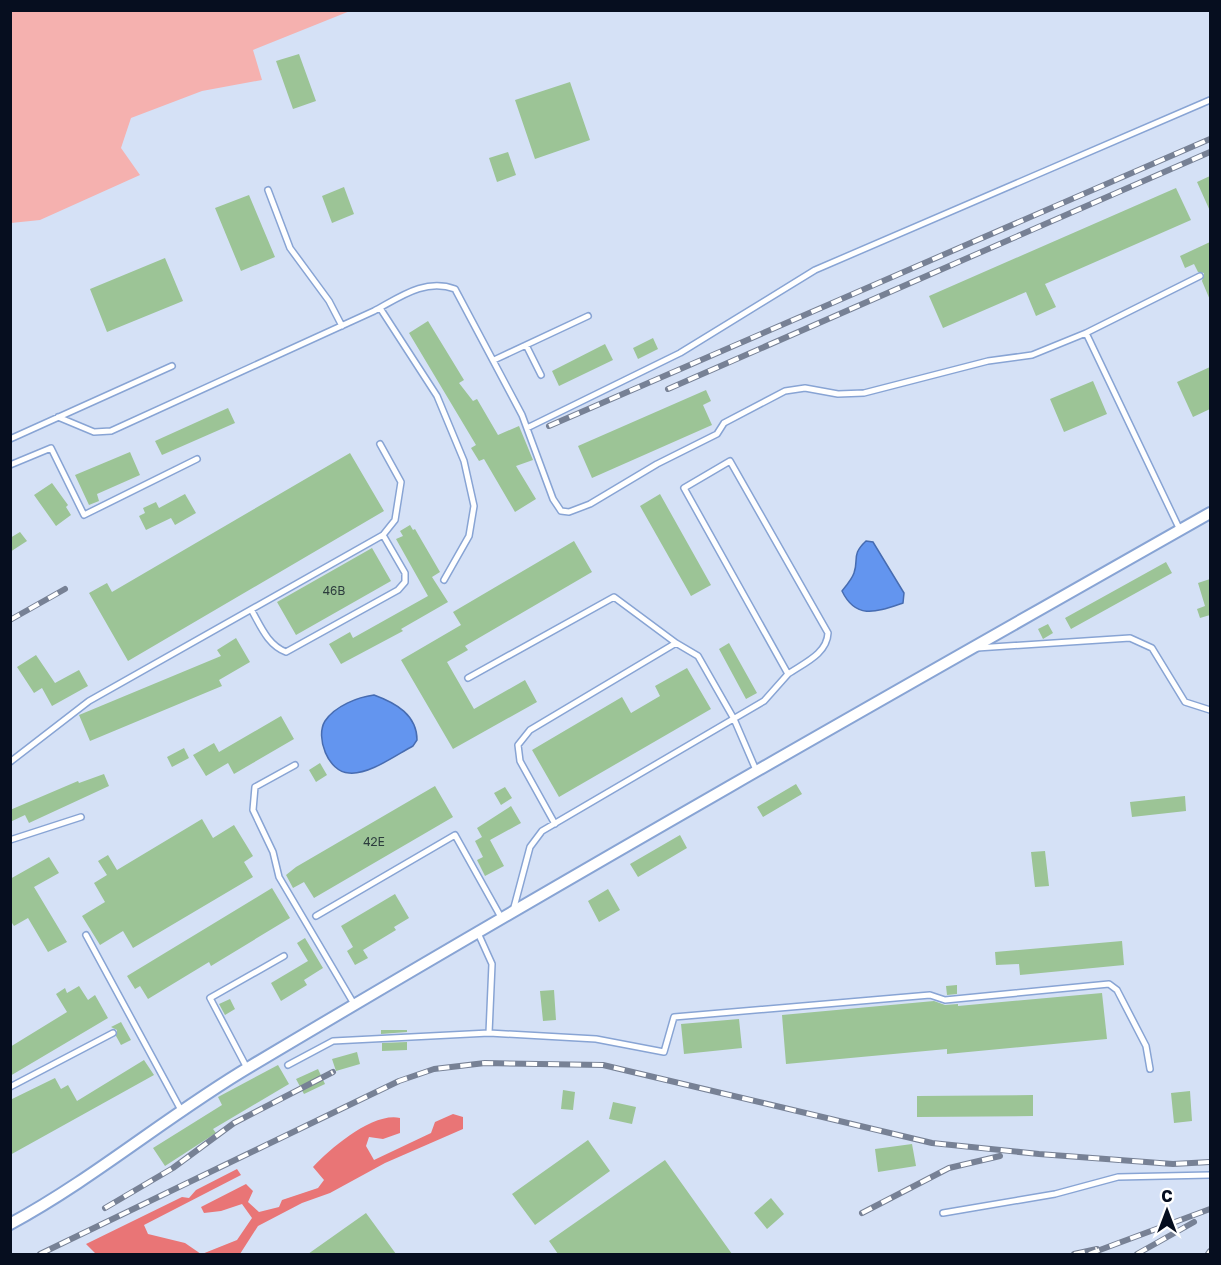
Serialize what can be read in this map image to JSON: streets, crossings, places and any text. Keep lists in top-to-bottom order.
{
  "house_numbers": ["46В", "42Е"],
  "north": "top"
}
